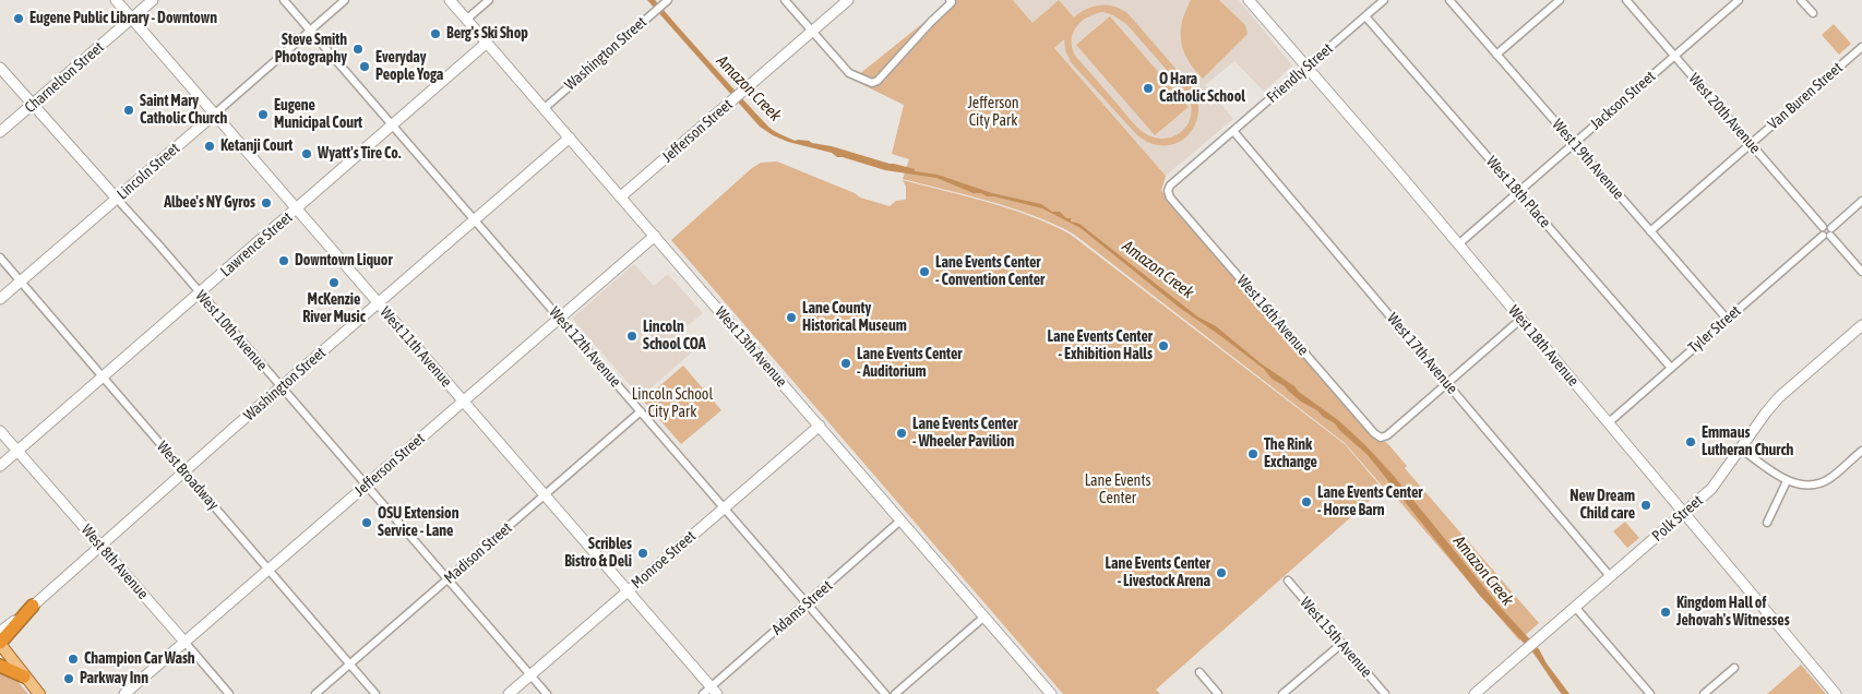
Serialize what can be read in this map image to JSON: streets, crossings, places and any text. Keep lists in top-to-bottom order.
{
  "streets": {
    "main road": [
      "Washington Street",
      "Charnelton Street",
      "Jefferson Street",
      "Lincoln Street",
      "Lawrence Street",
      "West 10th Avenue",
      "West 18th Avenue",
      "West 11th Avenue",
      "West 13th Avenue",
      "Polk Street",
      "Monroe Street",
      "West 8th Avenue"
    ],
    "street": [
      "Friendly Street",
      "Van Buren Street",
      "Jackson Street",
      "West 20th Avenue",
      "West 19th Avenue",
      "West 18th Place",
      "West 16th Avenue",
      "Tyler Street",
      "West 12th Avenue",
      "West 17th Avenue",
      "West Broadway",
      "Madison Street",
      "Adams Street",
      "West 15th Avenue"
    ]
  },
  "crossings": [
    ["Washington Street", "West 10th Avenue"],
    ["Washington Street", "West 11th Avenue"],
    ["Washington Street", "West 12th Avenue"],
    ["Washington Street", "West 13th Avenue"],
    ["Washington Street", "West Broadway"],
    ["Washington Street", "West 8th Avenue"],
    ["Friendly Street", "West 18th Place"],
    ["Friendly Street", "West 16th Avenue"],
    ["Friendly Street", "West 18th Avenue"],
    ["Friendly Street", "West 17th Avenue"],
    ["Charnelton Street", "West 10th Avenue"],
    ["Charnelton Street", "West 11th Avenue"],
    ["Van Buren Street", "West 20th Avenue"],
    ["Van Buren Street", "West 19th Avenue"],
    ["Jackson Street", "West 20th Avenue"],
    ["Jackson Street", "West 19th Avenue"],
    ["Jackson Street", "West 18th Place"],
    ["Jackson Street", "West 18th Avenue"],
    ["West 20th Avenue", "Tyler Street"],
    ["Jefferson Street", "West 10th Avenue"],
    ["Jefferson Street", "West 11th Avenue"],
    ["Jefferson Street", "West 12th Avenue"],
    ["Jefferson Street", "West 13th Avenue"],
    ["Jefferson Street", "West Broadway"],
    ["Jefferson Street", "West 8th Avenue"],
    ["West 19th Avenue", "Tyler Street"],
    ["Lincoln Street", "West 10th Avenue"],
    ["Lincoln Street", "West 11th Avenue"],
    ["Lincoln Street", "West 12th Avenue"],
    ["Lincoln Street", "West Broadway"],
    ["West 18th Place", "Tyler Street"],
    ["Lawrence Street", "West 10th Avenue"],
    ["Lawrence Street", "West 11th Avenue"],
    ["Lawrence Street", "West 12th Avenue"],
    ["Lawrence Street", "West 13th Avenue"],
    ["Lawrence Street", "West Broadway"],
    ["Lawrence Street", "West 8th Avenue"],
    ["West 16th Avenue", "West 17th Avenue"],
    ["Tyler Street", "West 18th Avenue"],
    ["West 10th Avenue", "Madison Street"],
    ["West 10th Avenue", "Monroe Street"],
    ["West 18th Avenue", "Polk Street"],
    ["West 11th Avenue", "Madison Street"],
    ["West 11th Avenue", "Monroe Street"],
    ["West 11th Avenue", "Adams Street"],
    ["West 12th Avenue", "Madison Street"],
    ["West 12th Avenue", "Monroe Street"],
    ["West 12th Avenue", "Adams Street"],
    ["West 13th Avenue", "Monroe Street"],
    ["West 13th Avenue", "Adams Street"],
    ["West 17th Avenue", "Polk Street"],
    ["West Broadway", "Madison Street"]
  ],
  "water": ["Amazon Creek"],
  "parks": ["Jefferson City Park", "Lincoln School City Park", "Lane Events Center"],
  "places": [
    "Eugene Public Library - Downtown",
    "Berg's Ski Shop",
    "Steve Smith Photography",
    "Everyday People Yoga",
    "O Hara Catholic School",
    "Saint Mary Catholic Church",
    "Eugene Municipal Court",
    "Ketanji Court",
    "Wyatt's Tire Co.",
    "Albee's NY Gyros",
    "Downtown Liquor",
    "Lane Events Center - Convention Center",
    "McKenzie River Music",
    "Lane County Historical Museum",
    "Lincoln School COA",
    "Lane Events Center - Exhibition Halls",
    "Lane Events Center - Auditorium",
    "Lane Events Center - Wheeler Pavilion",
    "Emmaus Lutheran Church",
    "The Rink Exchange",
    "Lane Events Center - Horse Barn",
    "New Dream Child care",
    "OSU Extension Service - Lane",
    "Scribles Bistro & Deli",
    "Lane Events Center - Livestock Arena",
    "Kingdom Hall of Jehovah's Witnesses",
    "Champion Car Wash",
    "Parkway Inn"
  ]
}
